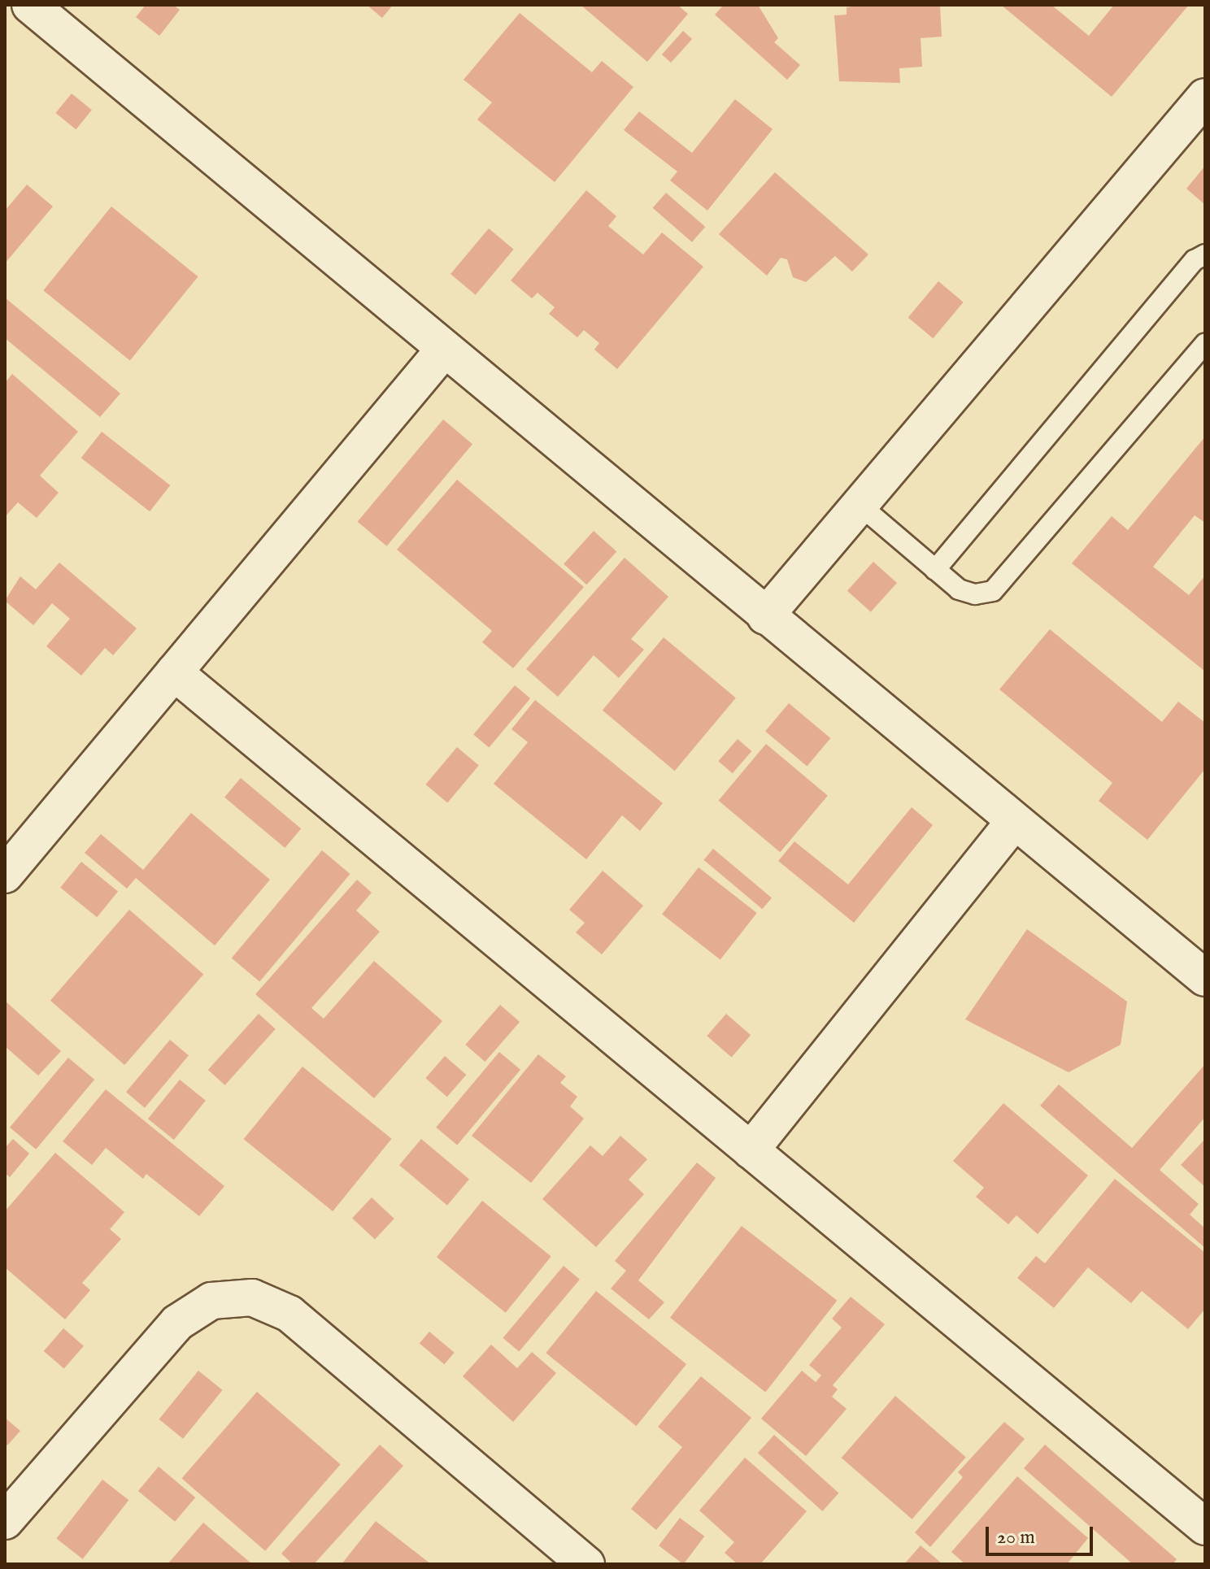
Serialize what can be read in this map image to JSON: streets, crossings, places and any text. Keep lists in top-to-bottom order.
{
  "scale_bar": "20 m"
}
